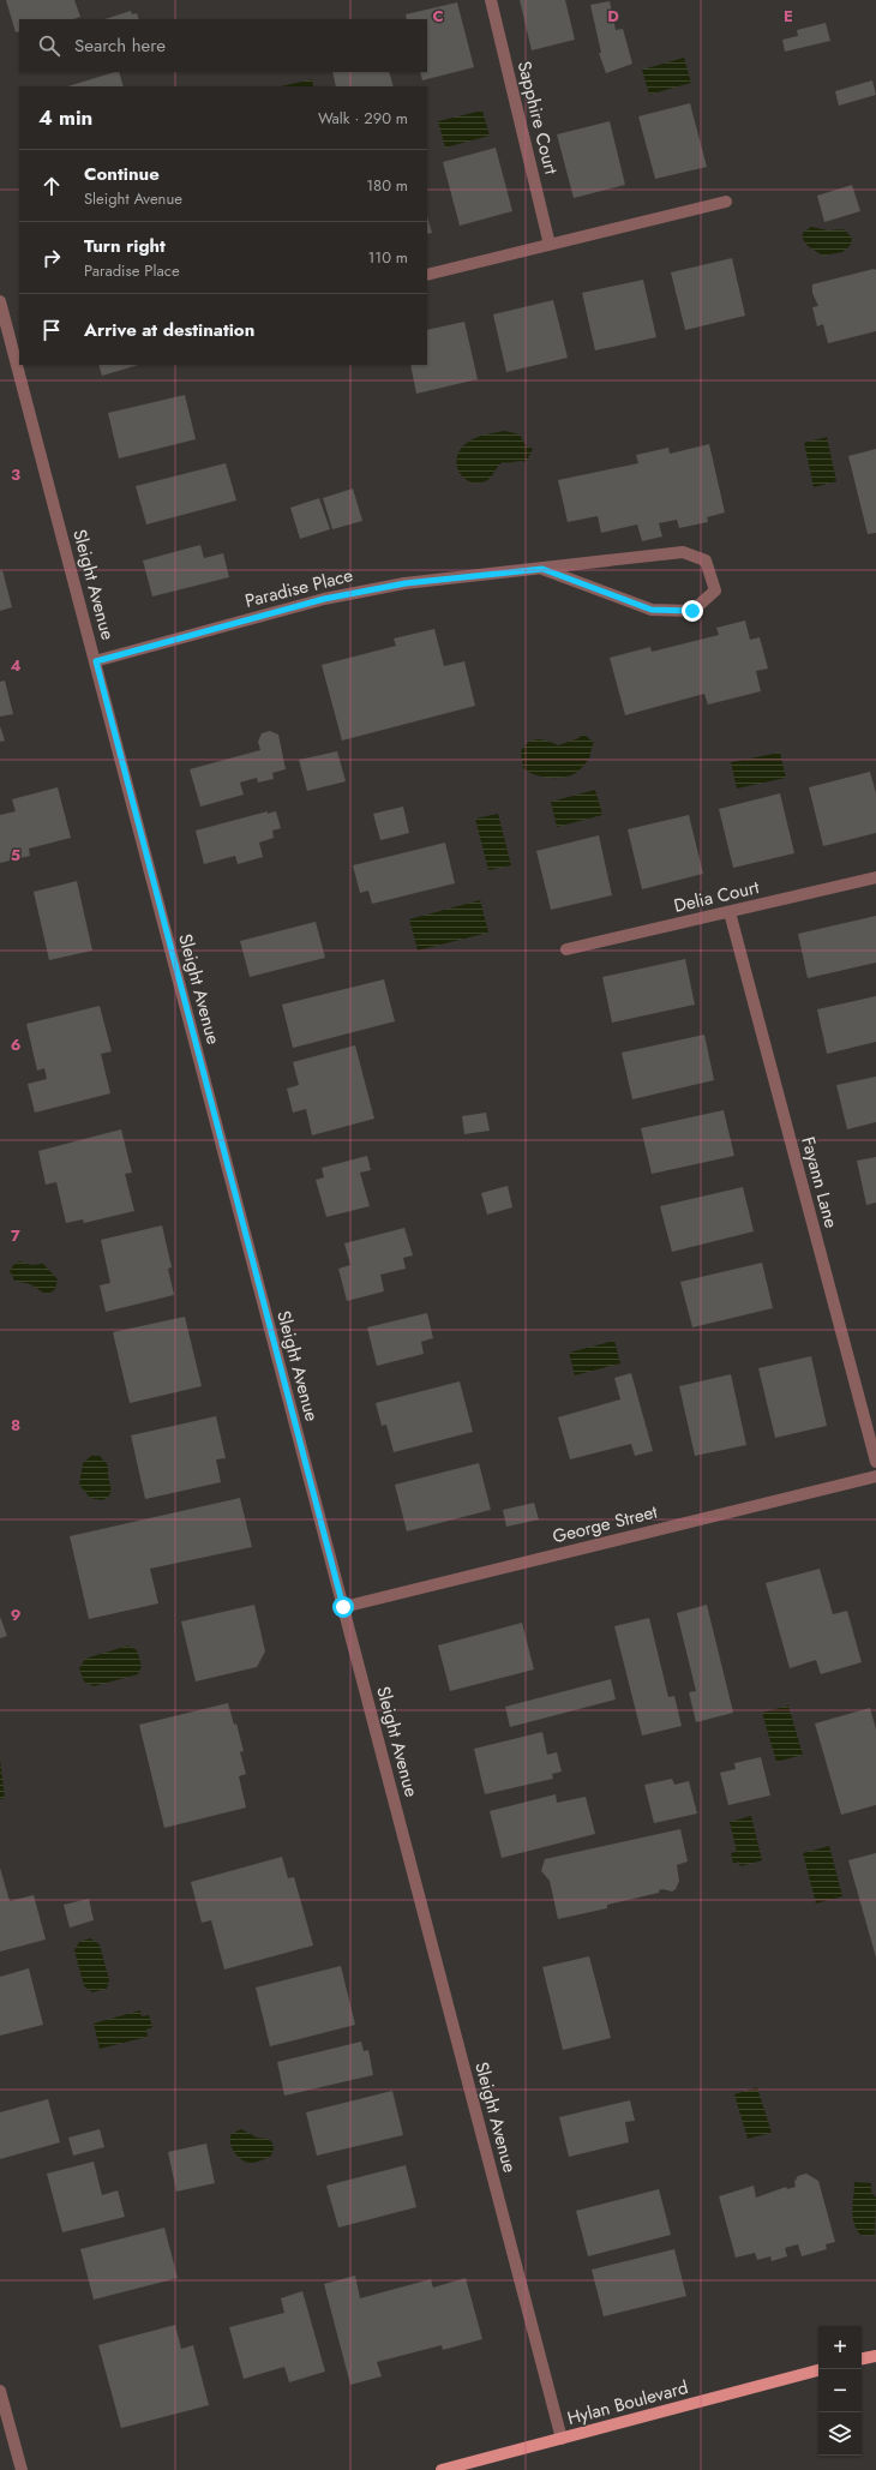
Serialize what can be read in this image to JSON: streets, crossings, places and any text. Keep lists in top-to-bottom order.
{
  "streets": {
    "main road": ["Hylan Boulevard"],
    "street": [
      "Sapphire Court",
      "Sleight Avenue",
      "Paradise Place",
      "Delia Court",
      "Fayann Lane",
      "George Street"
    ]
  },
  "crossings": [
    ["Sleight Avenue", "Paradise Place"],
    ["Sleight Avenue", "George Street"],
    ["Sleight Avenue", "Hylan Boulevard"],
    ["Delia Court", "Fayann Lane"]
  ],
  "page": {
    "search": "Search here",
    "heading": ["4 min", "Walk · 290 m"],
    "list": [
      ["Continue", "Sleight Avenue", "180 m"],
      ["Turn right", "Paradise Place", "110 m"],
      "Arrive at destination"
    ],
    "map_buttons": ["+", "−"]
  },
  "grid": {
    "columns": ["C", "D", "E"],
    "rows": [
      "3",
      "4",
      "5",
      "6",
      "7",
      "8",
      "9"
    ]
  }
}
